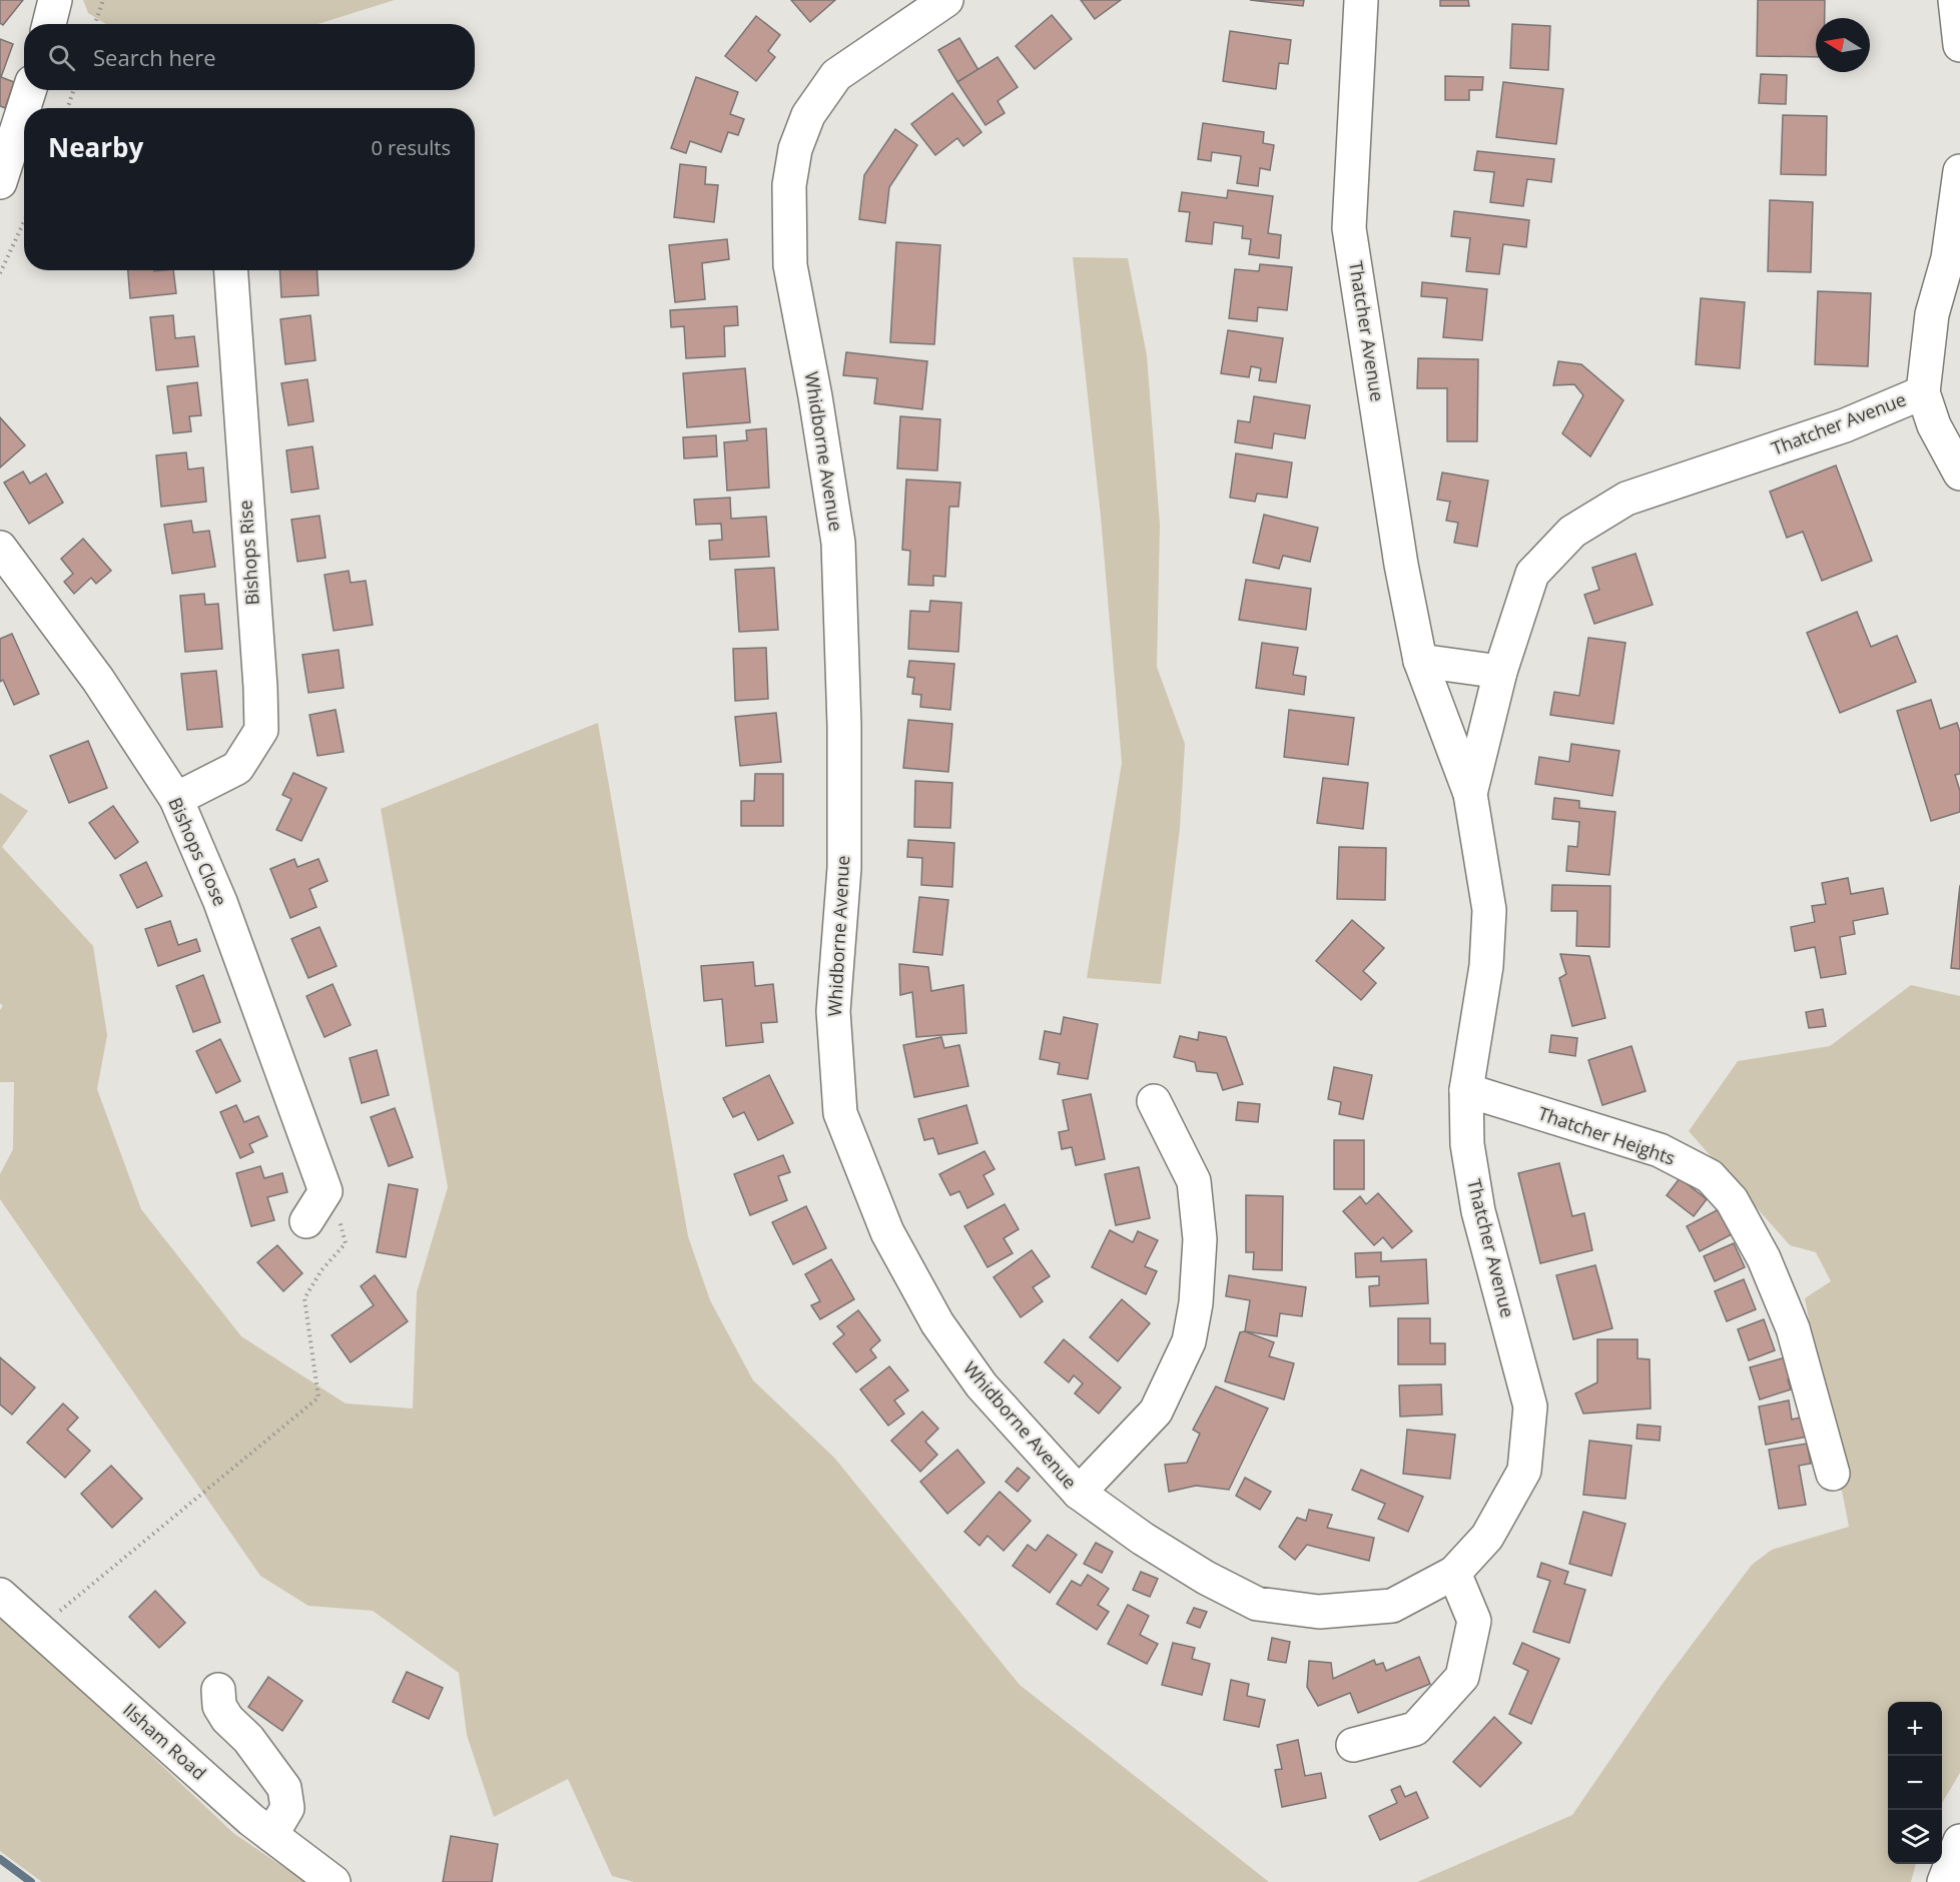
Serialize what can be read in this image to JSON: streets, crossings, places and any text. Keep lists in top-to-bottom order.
{
  "streets": {
    "street": [
      "Thatcher Avenue",
      "Whidborne Avenue",
      "Bishops Rise",
      "Bishops Close",
      "Thatcher Heights",
      "Ilsham Road"
    ]
  },
  "crossings": [
    ["Thatcher Avenue", "Whidborne Avenue"],
    ["Thatcher Avenue", "Thatcher Heights"],
    ["Bishops Rise", "Bishops Close"]
  ],
  "north": "left",
  "page": {
    "search": "Search here",
    "heading": ["Nearby", "0 results"],
    "map_buttons": ["+", "−"]
  }
}
